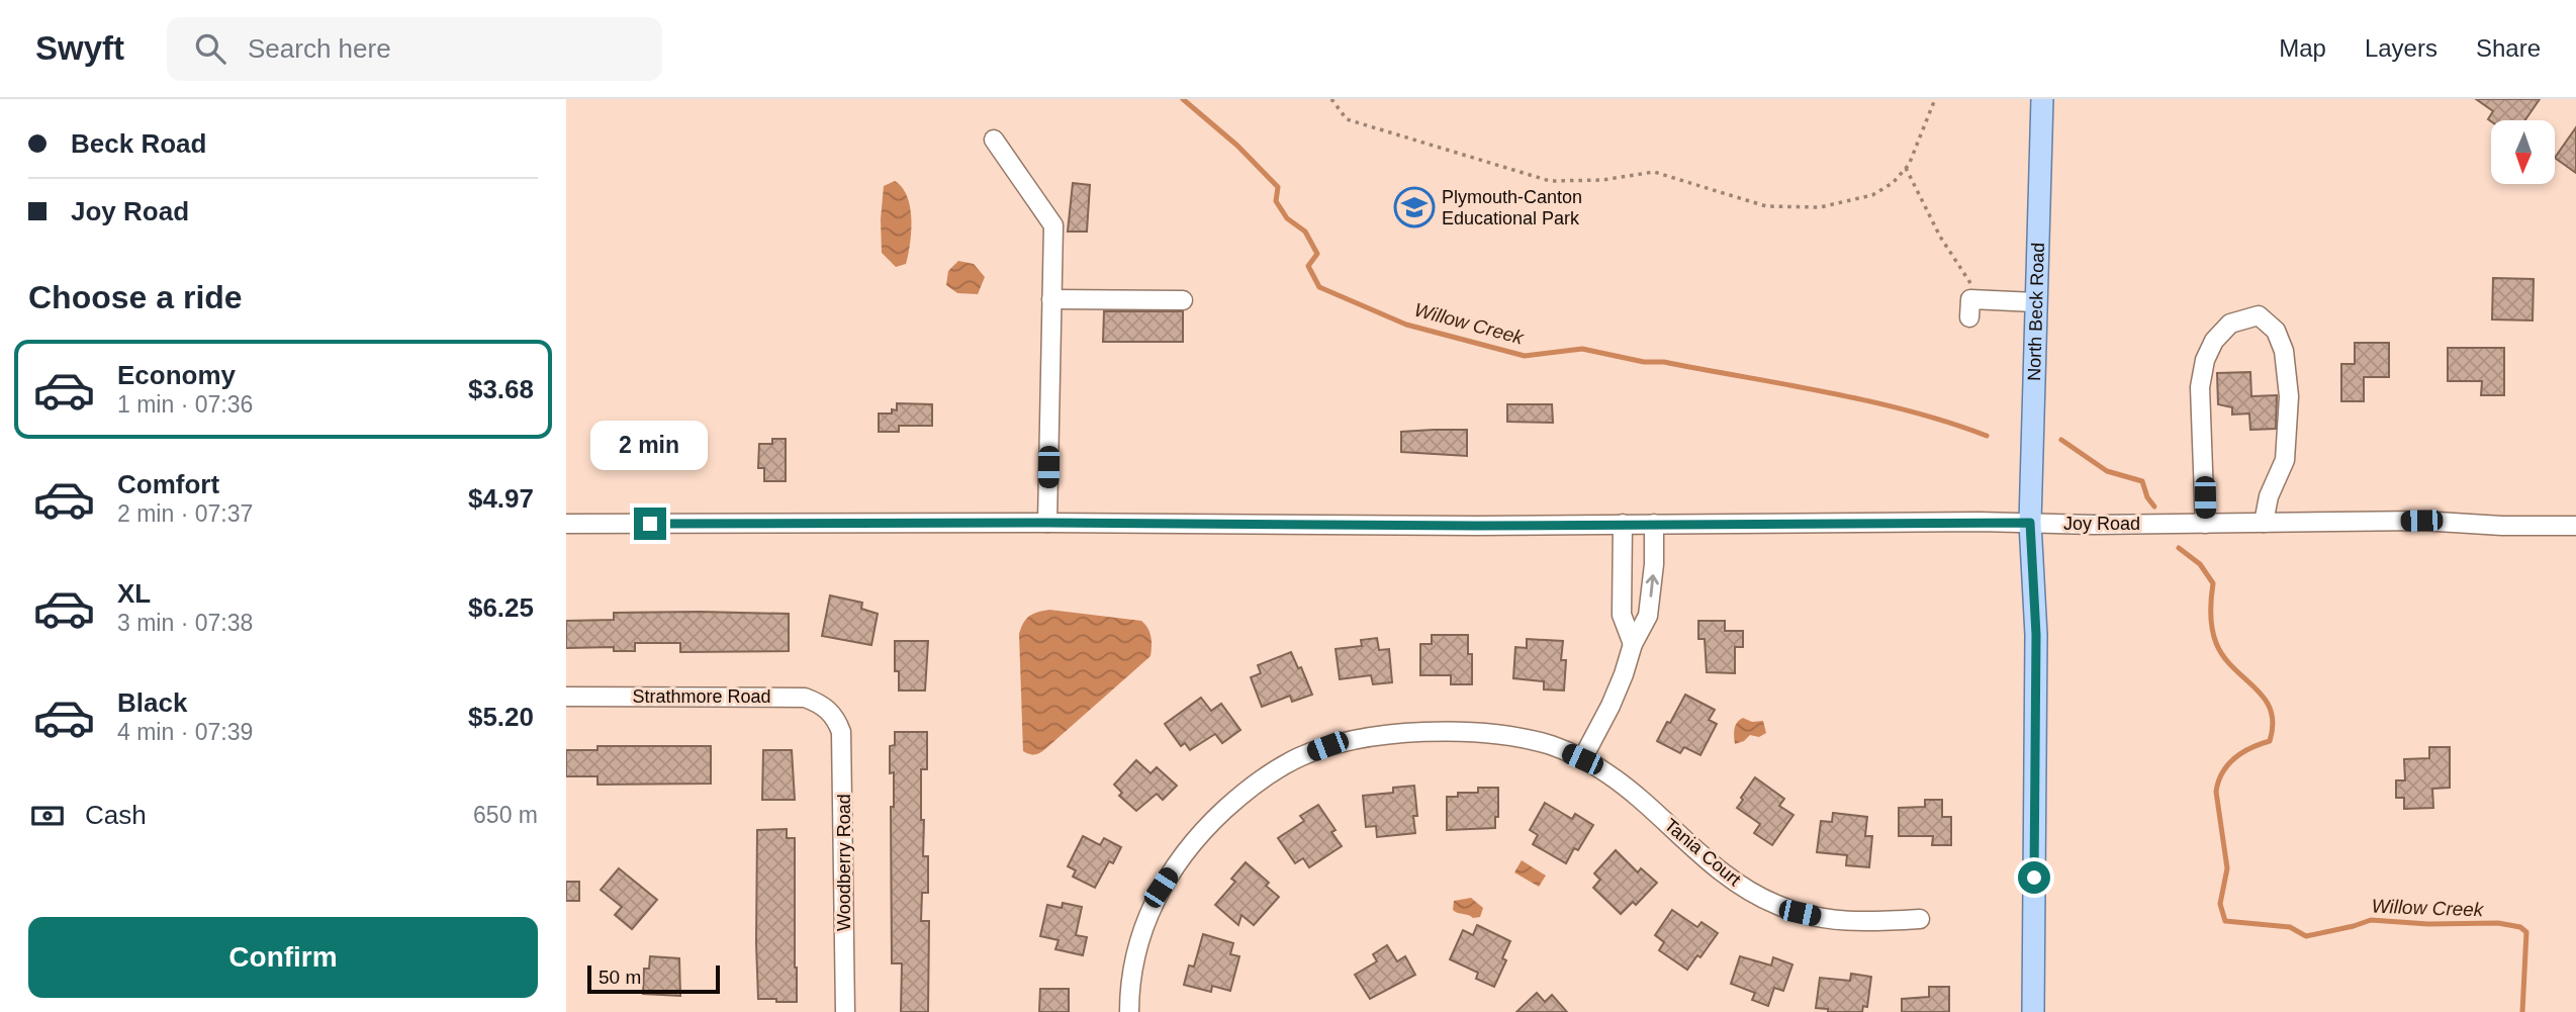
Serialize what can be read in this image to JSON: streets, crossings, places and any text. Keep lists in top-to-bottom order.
{
  "streets": {
    "main road": ["North Beck Road"],
    "street": [
      "Joy Road",
      "Strathmore Road",
      "Tania Court",
      "Woodberry Road"
    ]
  },
  "crossings": [
    ["North Beck Road", "Joy Road"],
    ["Strathmore Road", "Woodberry Road"]
  ],
  "water": ["Willow Creek"],
  "places": {
    "school or university": ["Plymouth-Canton Educational Park"]
  },
  "scale_bar": "50 m",
  "north": "bottom",
  "page": {
    "header": "Swyft",
    "search": "Search here",
    "nav": ["Map", "Layers", "Share"],
    "banner": ["Beck Road", "Joy Road"],
    "heading": "Choose a ride",
    "list": [
      {
        "name": "Economy",
        "note": "1 min · 07:36",
        "value": "$3.68"
      },
      {
        "name": "Comfort",
        "note": "2 min · 07:37",
        "value": "$4.97"
      },
      {
        "name": "XL",
        "note": "3 min · 07:38",
        "value": "$6.25"
      },
      {
        "name": "Black",
        "note": "4 min · 07:39",
        "value": "$5.20"
      }
    ],
    "bubble": "2 min",
    "pay": ["Cash", "650 m"],
    "buttons": "Confirm",
    "scale": "50 m"
  }
}
